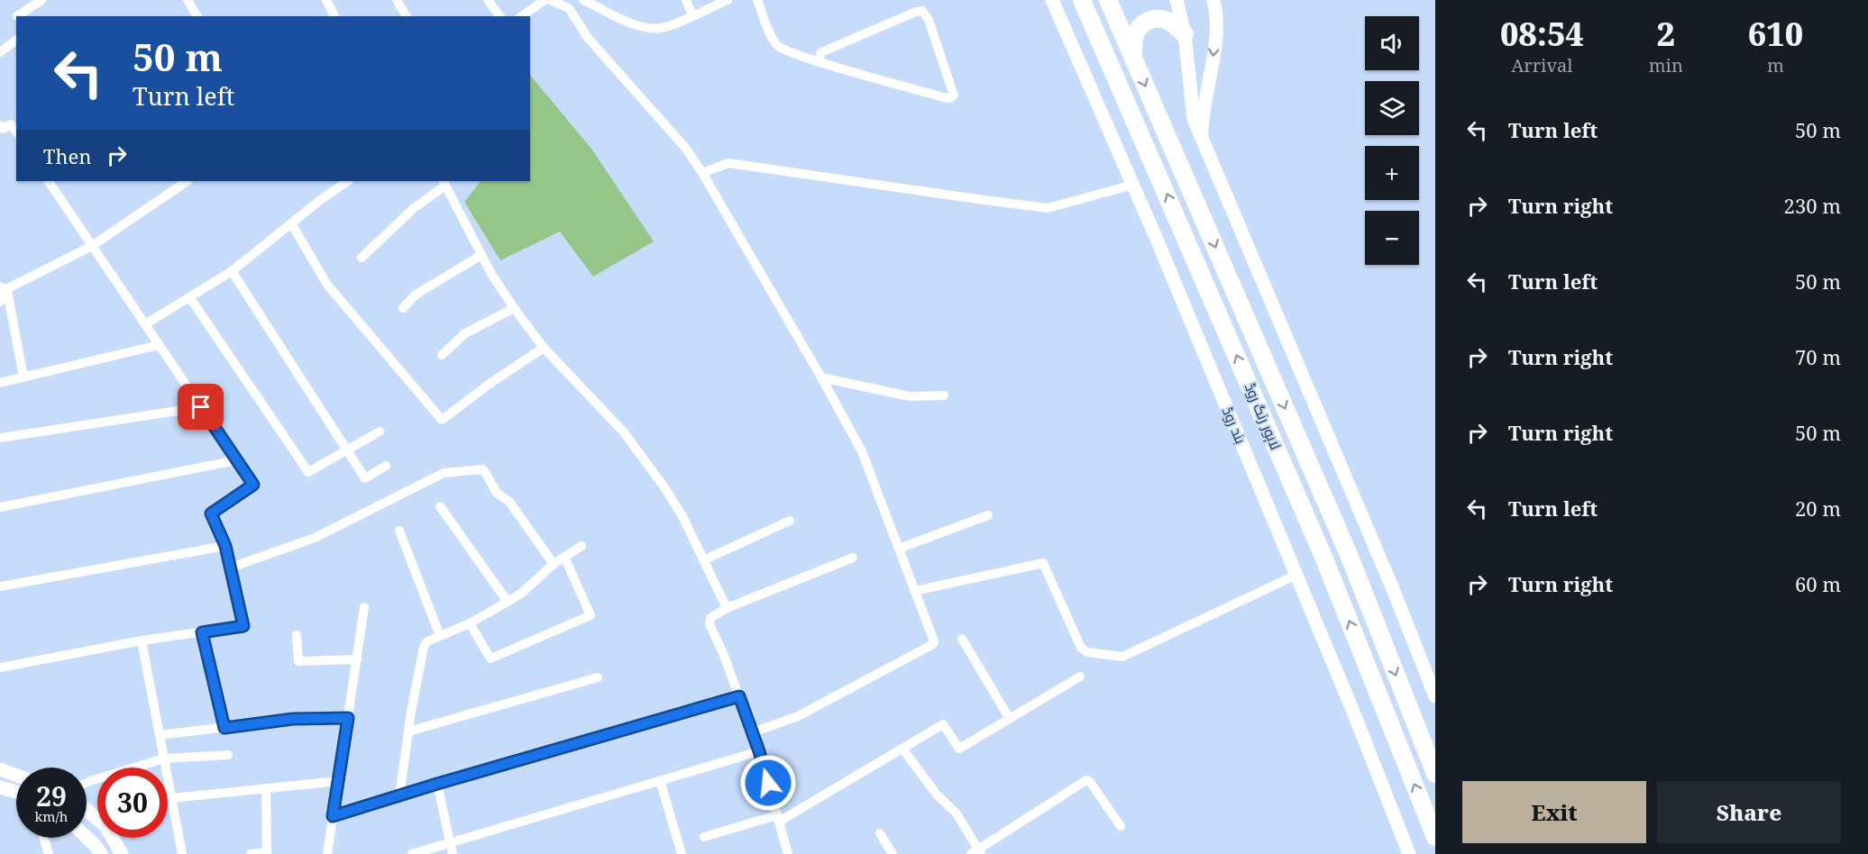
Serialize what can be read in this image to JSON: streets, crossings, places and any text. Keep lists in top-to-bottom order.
{
  "streets": {
    "highway": ["لاہور رنگ روڈ"],
    "main road": ["بند روڈ"]
  },
  "page": {
    "eta": [
      "08:54",
      "Arrival",
      "2",
      "min",
      "610",
      "m"
    ],
    "map_buttons": ["+", "−"],
    "turn": ["50 m", "Turn left"],
    "list": [
      {
        "name": "Turn left",
        "value": "50 m"
      },
      {
        "name": "Turn right",
        "value": "230 m"
      },
      {
        "name": "Turn left",
        "value": "50 m"
      },
      {
        "name": "Turn right",
        "value": "70 m"
      },
      {
        "name": "Turn right",
        "value": "50 m"
      },
      {
        "name": "Turn left",
        "value": "20 m"
      },
      {
        "name": "Turn right",
        "value": "60 m"
      }
    ],
    "then": "Then",
    "speed": "29 km/h",
    "limit": "30",
    "buttons": ["Exit", "Share"]
  }
}
